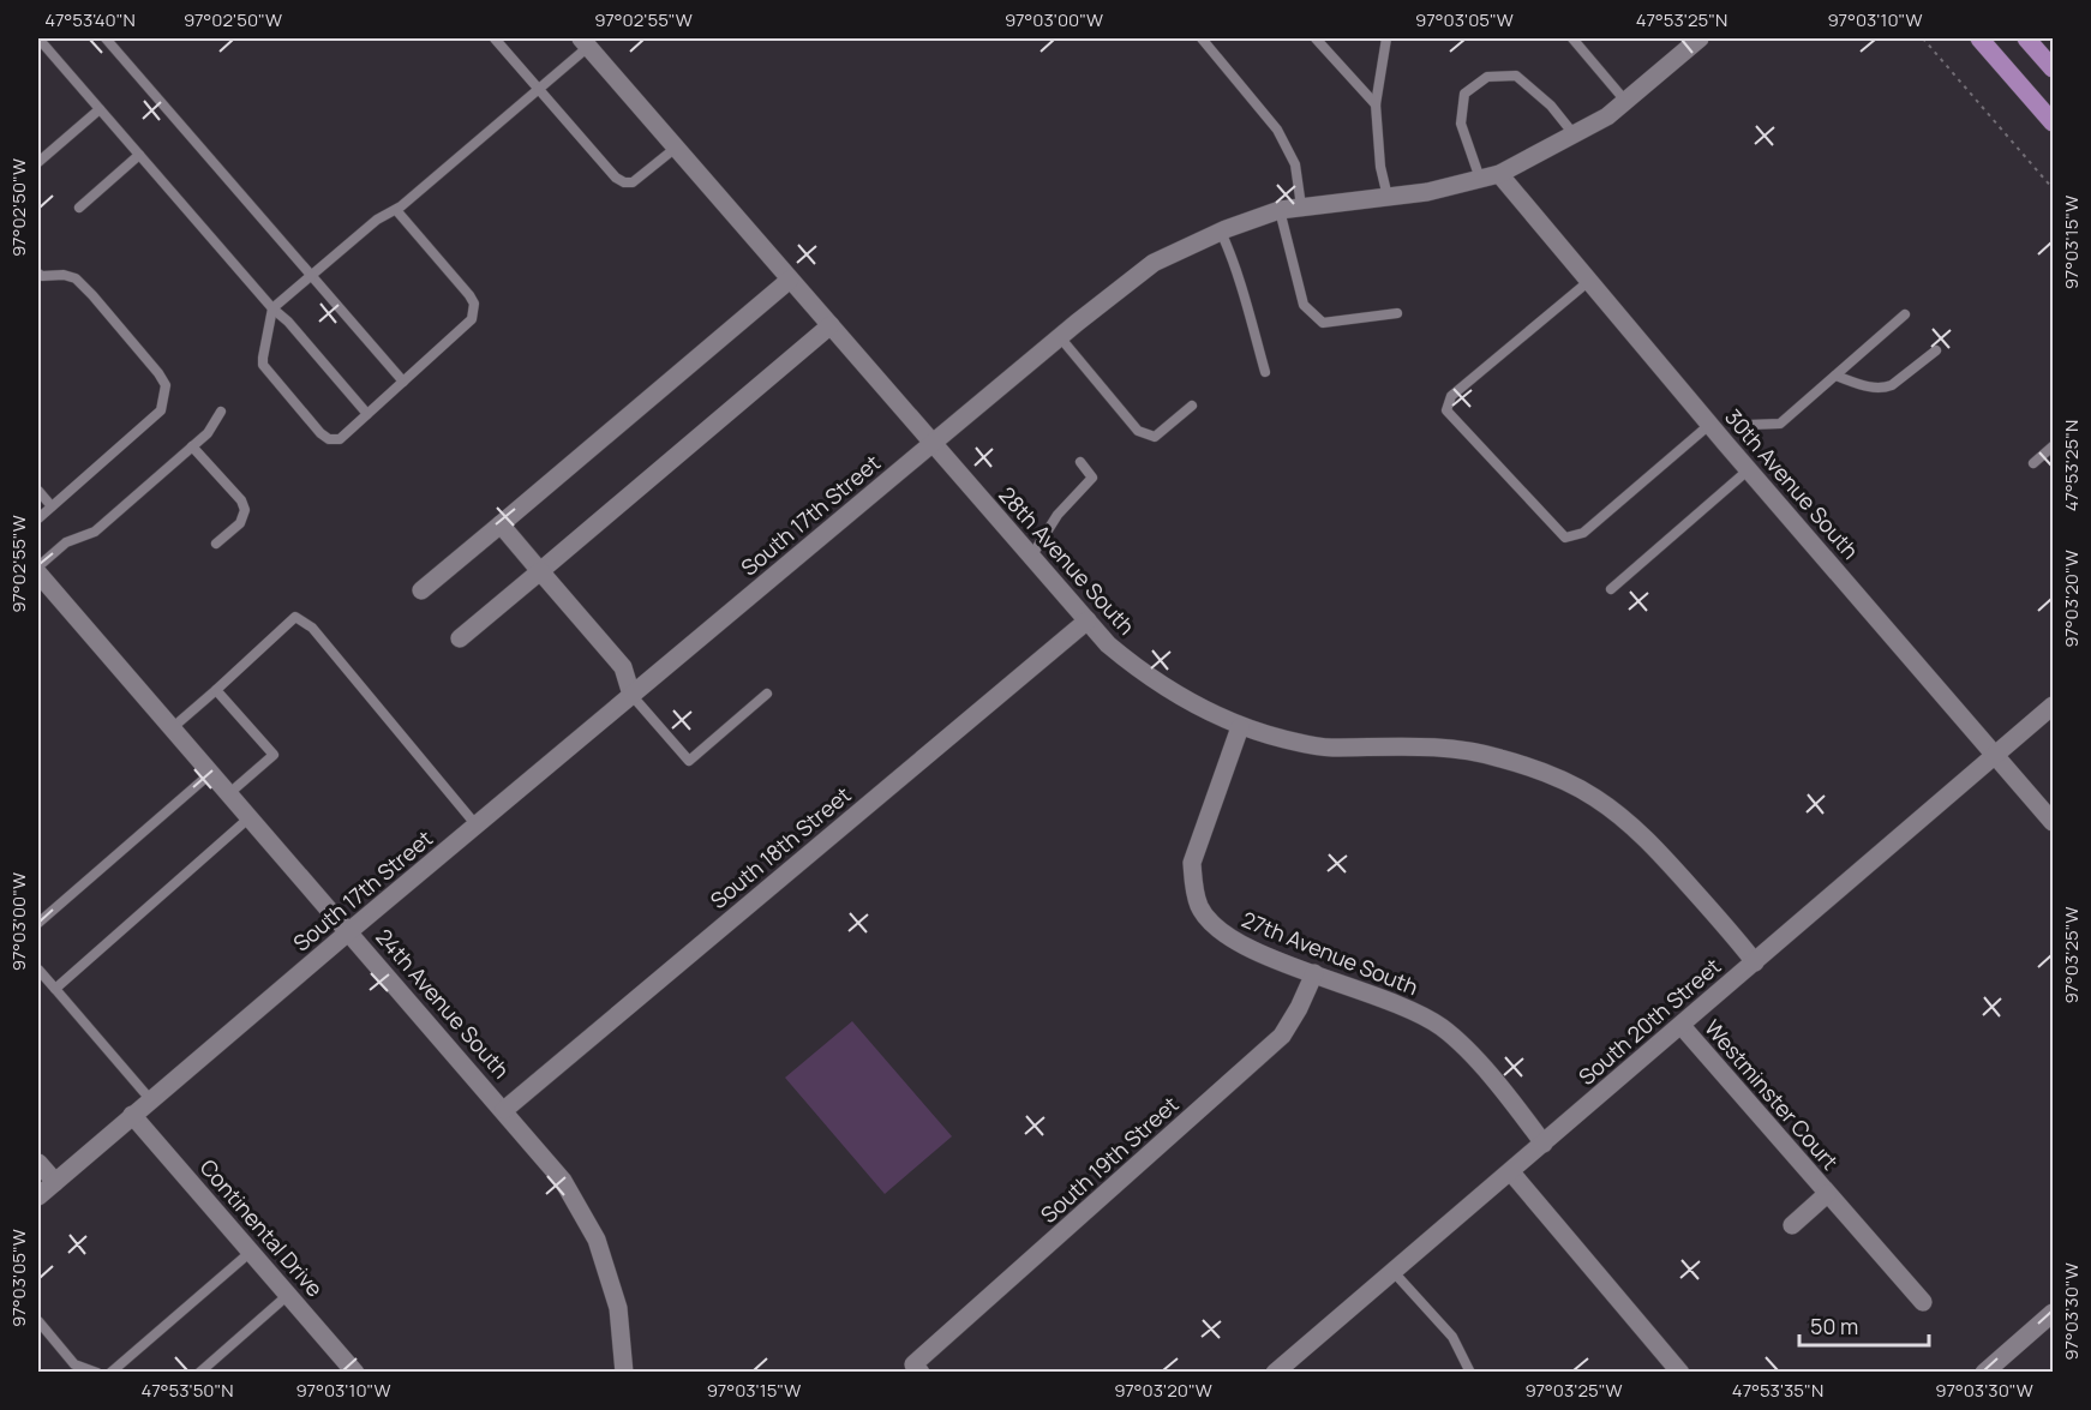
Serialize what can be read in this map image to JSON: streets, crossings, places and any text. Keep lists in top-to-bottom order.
{
  "streets": {
    "street": [
      "30th Avenue South",
      "South 17th Street",
      "28th Avenue South",
      "South 18th Street",
      "27th Avenue South",
      "24th Avenue South",
      "South 20th Street",
      "Westminster Court",
      "South 19th Street",
      "Continental Drive"
    ]
  },
  "crossings": [
    ["30th Avenue South", "South 17th Street"],
    ["30th Avenue South", "South 20th Street"],
    ["South 17th Street", "28th Avenue South"],
    ["South 17th Street", "24th Avenue South"],
    ["South 17th Street", "Continental Drive"],
    ["28th Avenue South", "South 18th Street"],
    ["28th Avenue South", "27th Avenue South"],
    ["28th Avenue South", "South 20th Street"],
    ["South 18th Street", "24th Avenue South"],
    ["27th Avenue South", "South 20th Street"],
    ["27th Avenue South", "South 19th Street"],
    ["South 20th Street", "Westminster Court"]
  ],
  "scale_bar": "50 m",
  "coordinates": [
    "47°53'40\"N",
    "97°02'50\"W",
    "97°02'55\"W",
    "97°03'00\"W",
    "97°03'05\"W",
    "47°53'25\"N",
    "97°03'10\"W",
    "97°03'15\"W",
    "97°03'20\"W",
    "97°03'25\"W",
    "97°03'30\"W",
    "47°53'50\"N",
    "47°53'35\"N"
  ]
}
